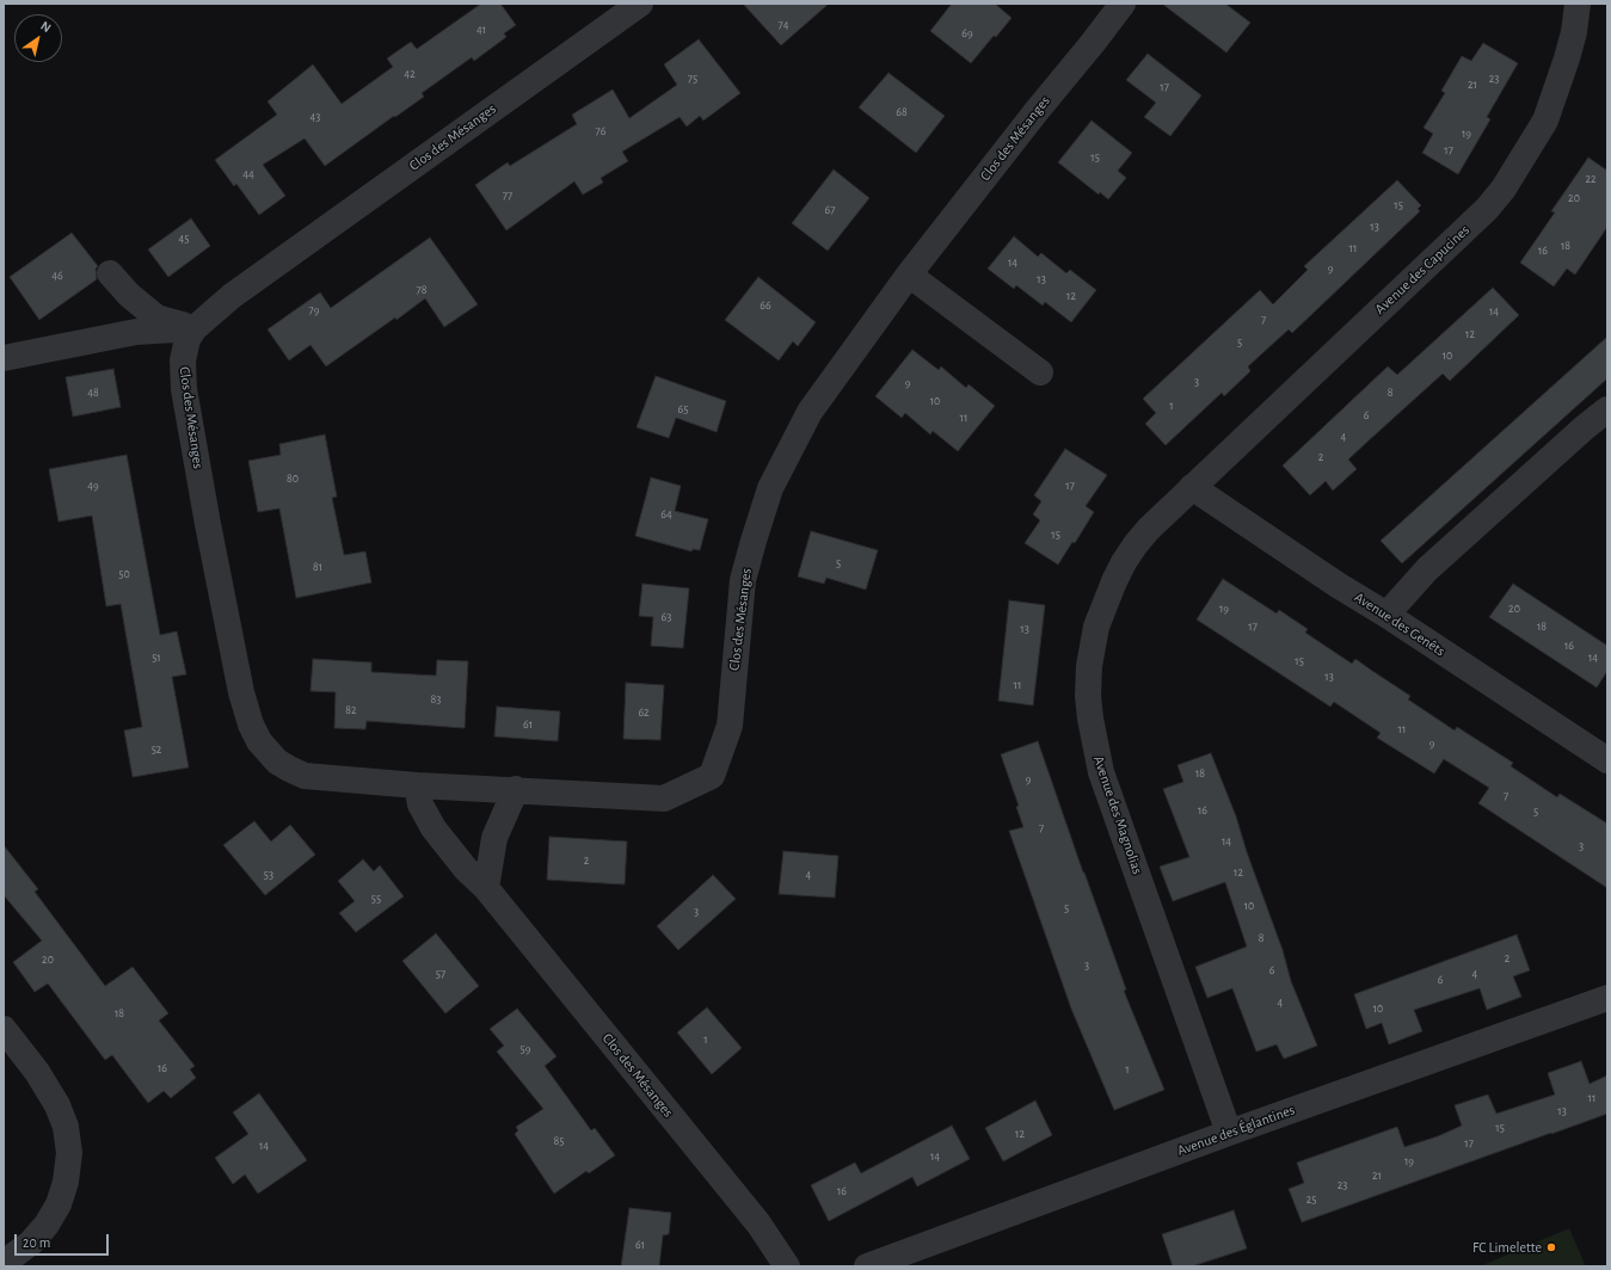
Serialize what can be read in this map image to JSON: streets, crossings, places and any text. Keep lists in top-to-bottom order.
{
  "streets": {
    "street": [
      "Clos des Mésanges",
      "Avenue des Capucines",
      "Avenue des Genêts",
      "Avenue des Magnolias",
      "Avenue des Églantines"
    ]
  },
  "crossings": [
    ["Avenue des Capucines", "Avenue des Genêts"],
    ["Avenue des Capucines", "Avenue des Magnolias"],
    ["Avenue des Genêts", "Avenue des Magnolias"],
    ["Avenue des Magnolias", "Avenue des Églantines"]
  ],
  "places": ["FC Limelette"],
  "house_numbers": [
    "74",
    "41",
    "69",
    "42",
    "75",
    "23",
    "21",
    "17",
    "68",
    "43",
    "76",
    "19",
    "17",
    "15",
    "44",
    "22",
    "77",
    "20",
    "15",
    "67",
    "13",
    "45",
    "18",
    "11",
    "16",
    "14",
    "9",
    "46",
    "13",
    "78",
    "12",
    "66",
    "79",
    "14",
    "7",
    "12",
    "5",
    "10",
    "3",
    "9",
    "48",
    "8",
    "10",
    "1",
    "65",
    "6",
    "11",
    "4",
    "2",
    "80",
    "49",
    "17",
    "64",
    "15",
    "5",
    "81",
    "50",
    "19",
    "20",
    "63",
    "17",
    "18",
    "13",
    "16",
    "51",
    "14",
    "15",
    "13",
    "11",
    "83",
    "82",
    "62",
    "61",
    "11",
    "9",
    "52",
    "18",
    "9",
    "7",
    "16",
    "5",
    "7",
    "14",
    "3",
    "2",
    "12",
    "53",
    "4",
    "55",
    "10",
    "5",
    "3",
    "8",
    "2",
    "20",
    "3",
    "6",
    "57",
    "4",
    "6",
    "4",
    "10",
    "18",
    "1",
    "59",
    "16",
    "1",
    "11",
    "13",
    "15",
    "12",
    "85",
    "17",
    "14",
    "14",
    "19",
    "21",
    "23",
    "16",
    "25",
    "61"
  ],
  "scale_bar": "20 m",
  "north": "top right"
}
